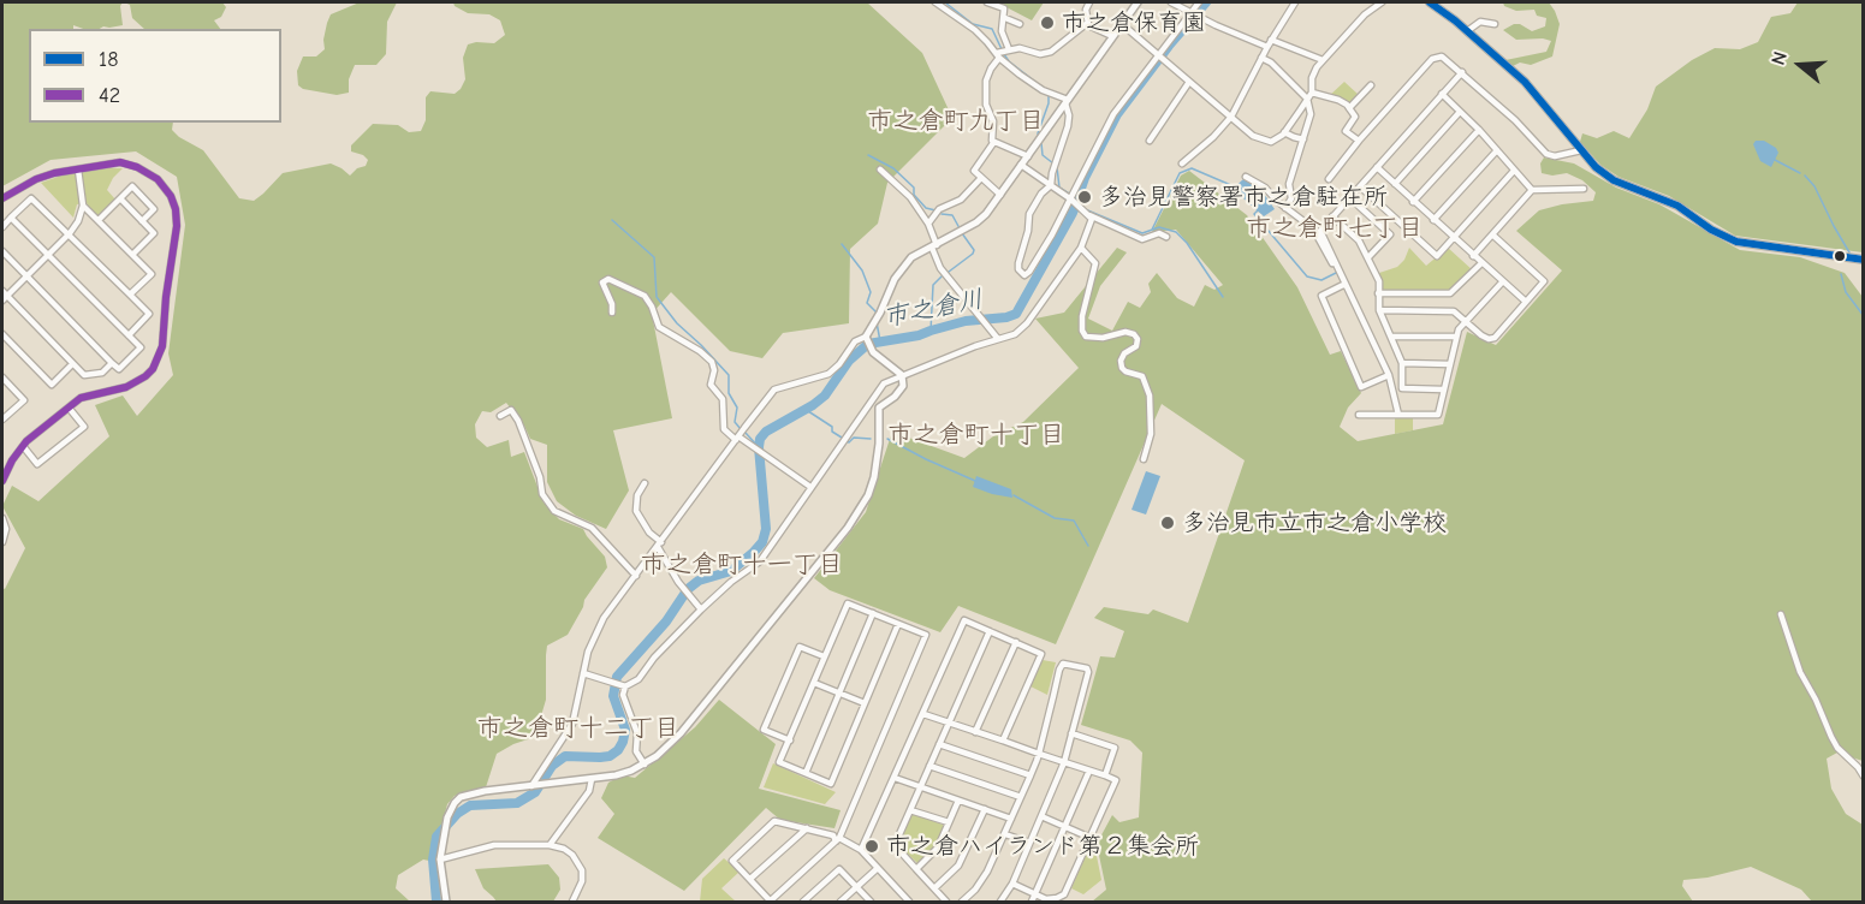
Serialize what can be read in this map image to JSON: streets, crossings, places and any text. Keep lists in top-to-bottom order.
{
  "districts": [
    "市之倉町九丁目",
    "市之倉町七丁目",
    "市之倉町十丁目",
    "市之倉町十一丁目",
    "市之倉町十二丁目"
  ],
  "water": ["市之倉川"],
  "places": [
    "市之倉保育園",
    "多治見警察署市之倉駐在所",
    "多治見市立市之倉小学校",
    "市之倉ハイランド第２集会所"
  ],
  "lines": ["transit line 18", "transit line 42"],
  "legend": ["18", "42"],
  "north": "left"
}
